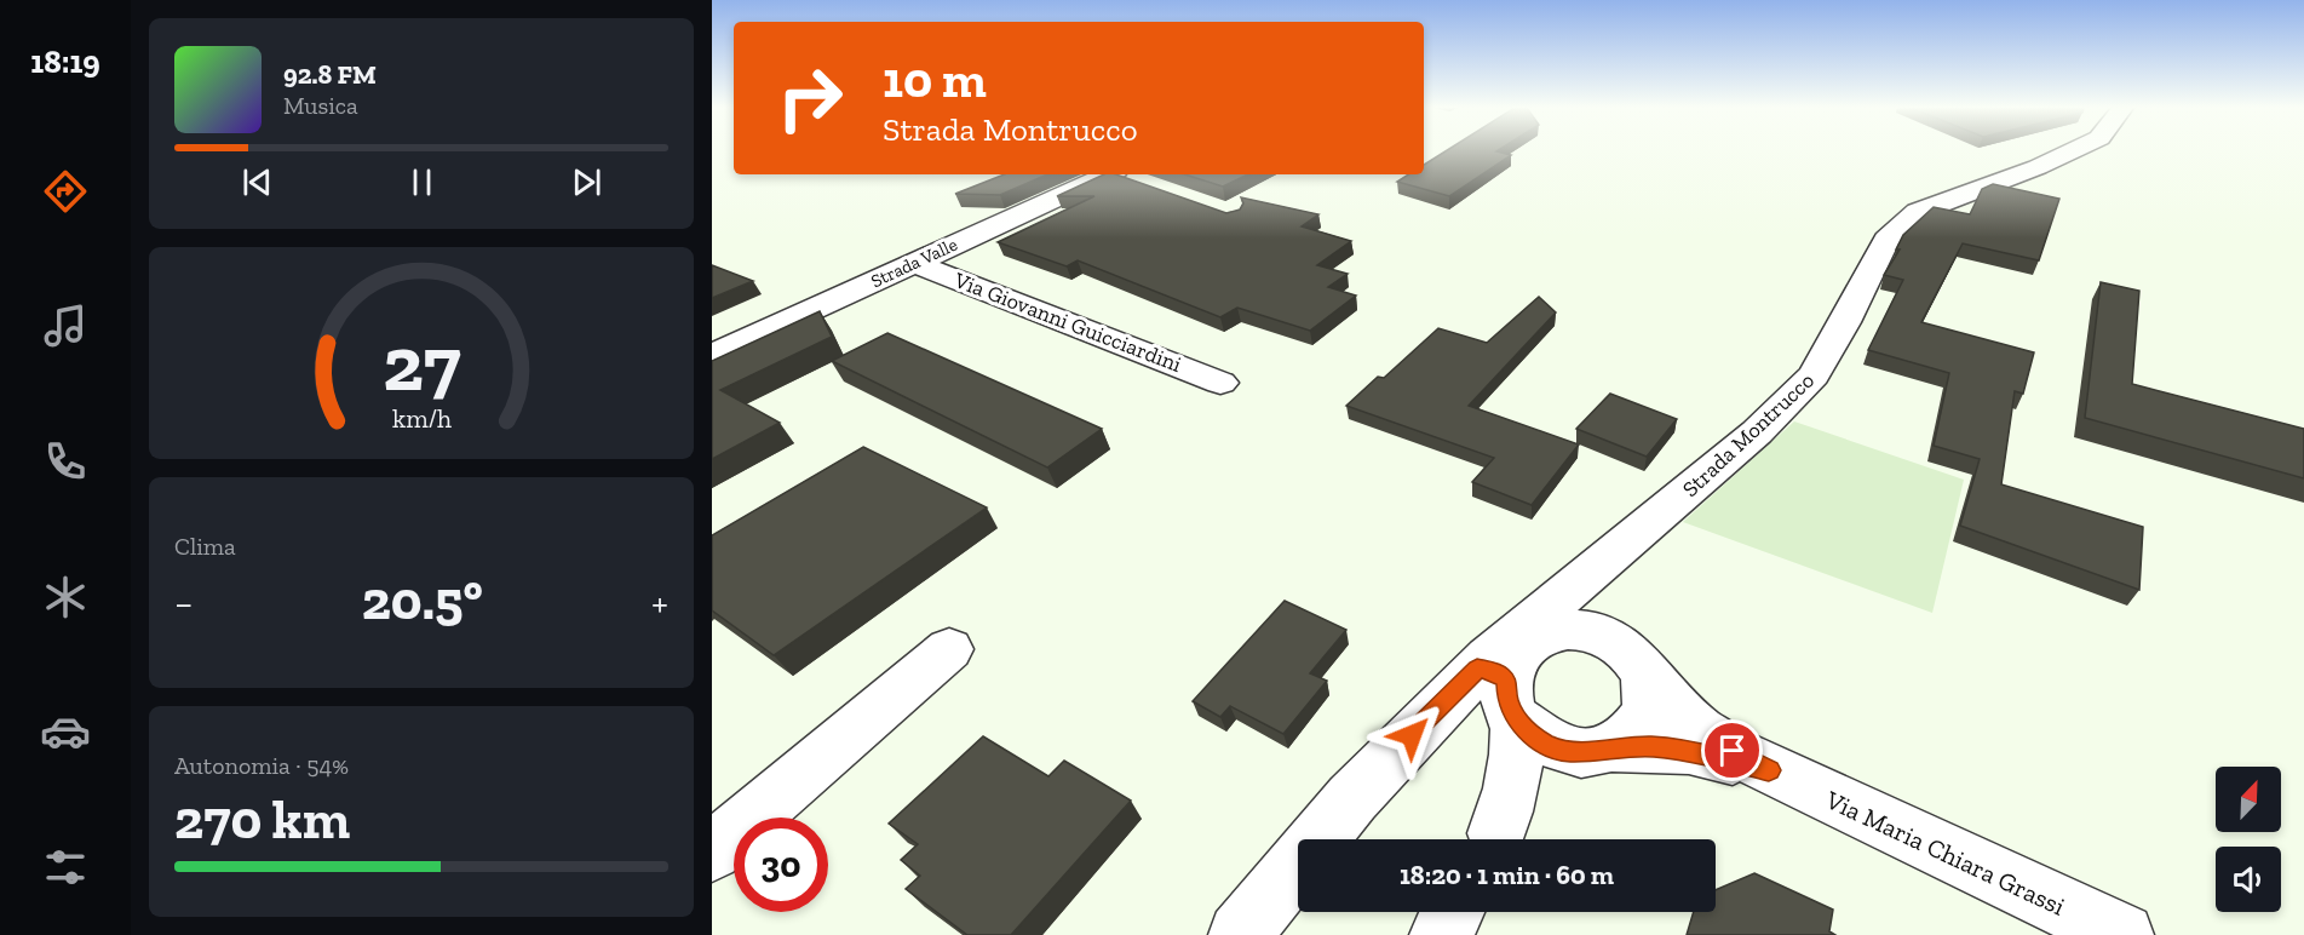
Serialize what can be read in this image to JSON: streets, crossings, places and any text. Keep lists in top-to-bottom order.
{
  "streets": {
    "street": [
      "Strada Valle",
      "Via Giovanni Guicciardini",
      "Strada Montrucco",
      "Via Maria Chiara Grassi"
    ]
  },
  "crossings": [
    ["Strada Valle", "Via Giovanni Guicciardini"],
    ["Strada Montrucco", "Via Maria Chiara Grassi"]
  ],
  "north": "top right",
  "page": {
    "tabs": "18:19",
    "turn": ["10 m", "Strada Montrucco"],
    "song": ["92.8 FM", "Musica"],
    "tile": [
      "Clima",
      ["Autonomia · 54%", "270 km"]
    ],
    "heat": ["−", "20.5°", "+"],
    "limit": "30",
    "trip": "18:20 · 1 min · 60 m",
    "gauge": ["27", "km/h"]
  }
}
